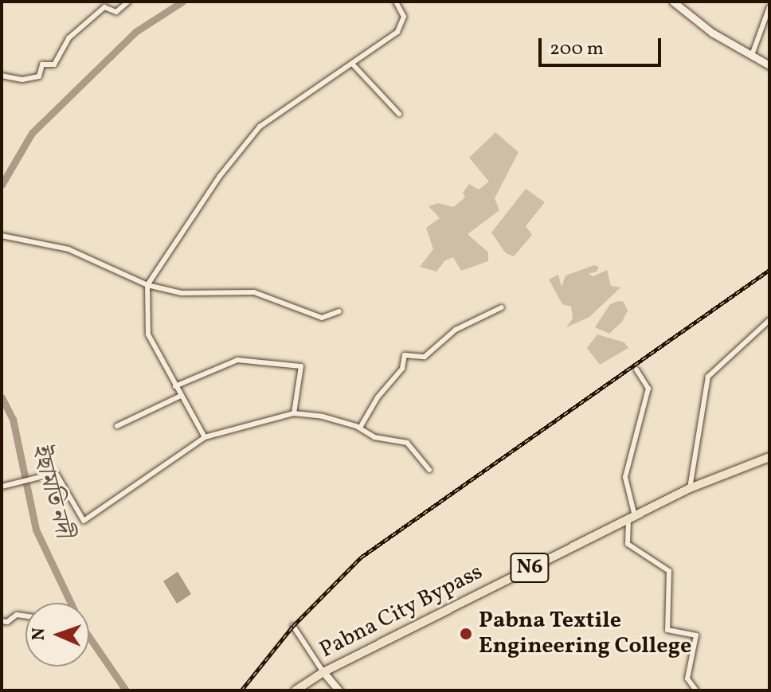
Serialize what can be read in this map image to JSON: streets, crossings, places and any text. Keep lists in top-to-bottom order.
{
  "streets": {
    "highway": ["N6", "Pabna City Bypass"]
  },
  "water": ["ইছামতি নদী"],
  "places": ["Pabna Textile Engineering College"],
  "scale_bar": "200 m",
  "north": "left"
}
